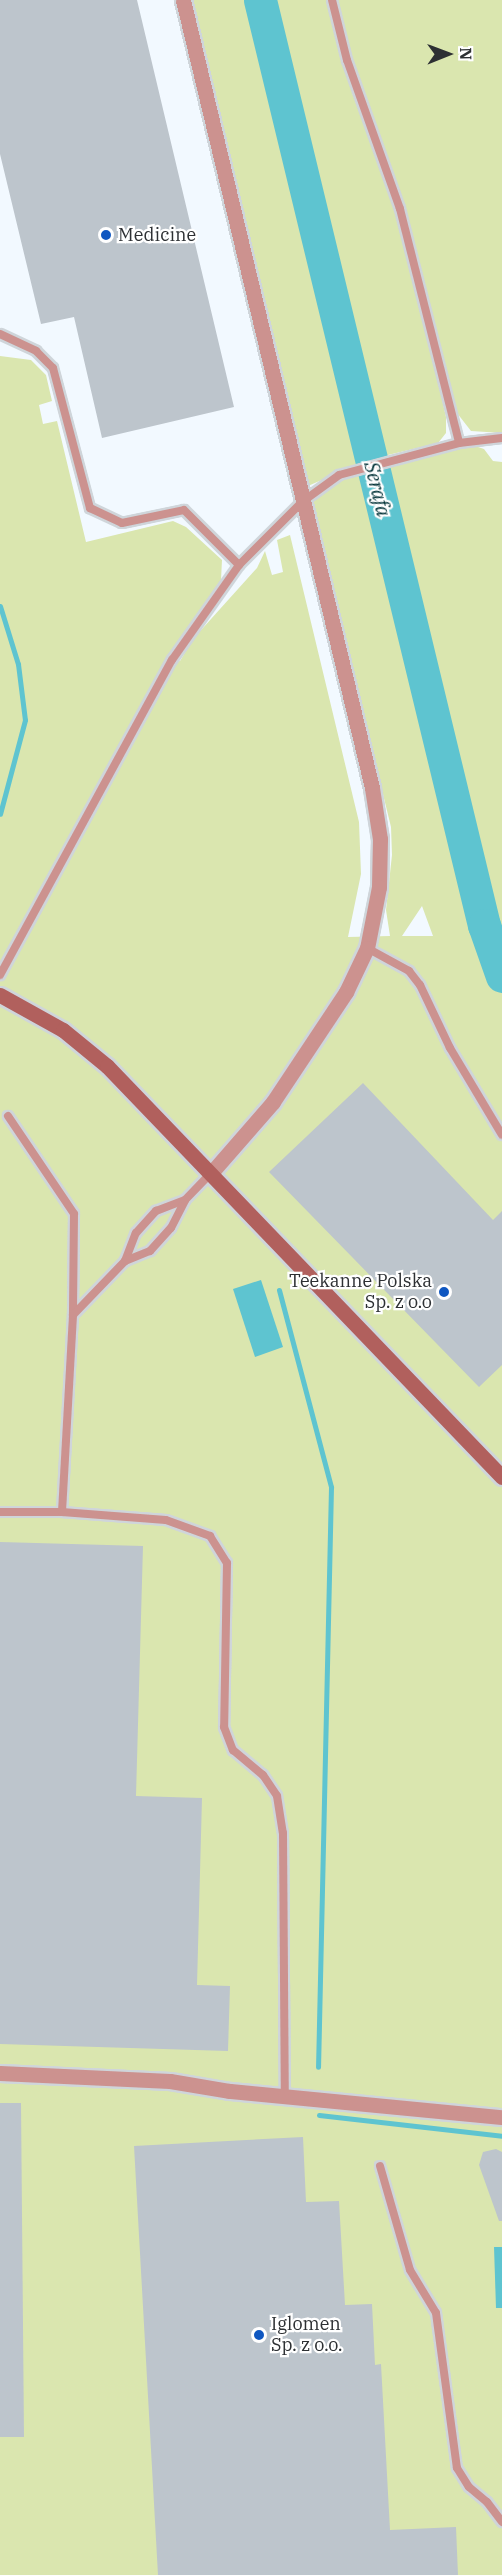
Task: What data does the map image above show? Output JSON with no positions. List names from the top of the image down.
{
  "water": ["Serafa"],
  "places": ["Medicine", "Teekanne Polska Sp. z o.o", "Iglomen Sp. z o.o."],
  "north": "right"
}
